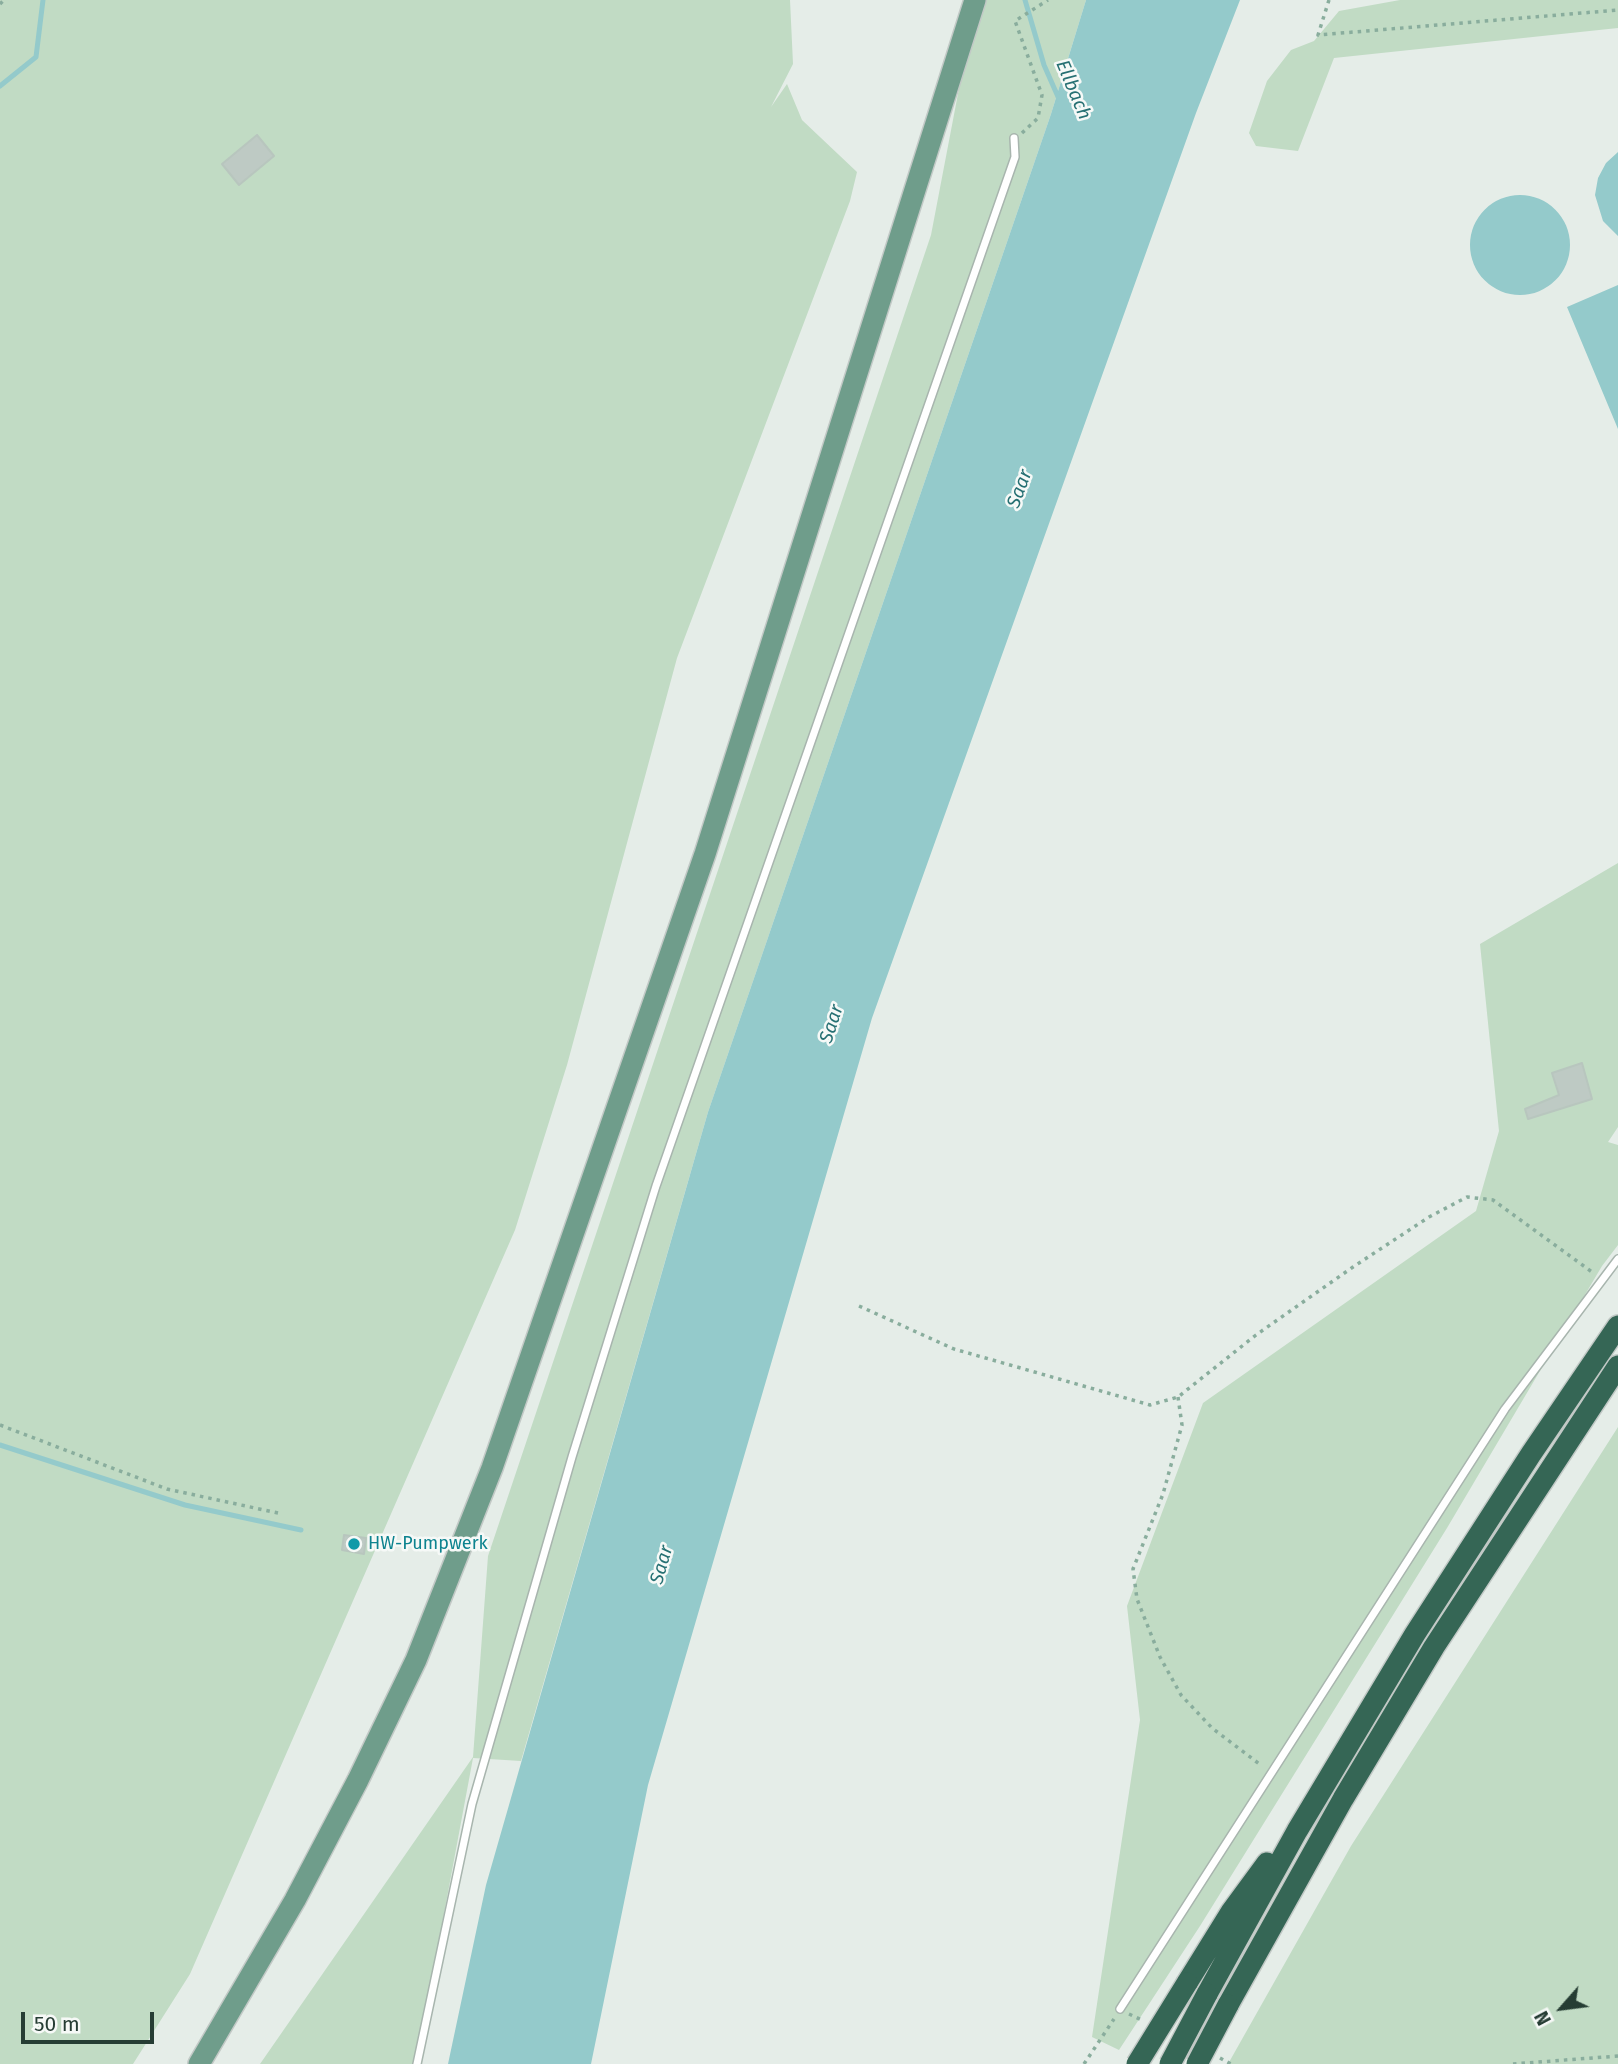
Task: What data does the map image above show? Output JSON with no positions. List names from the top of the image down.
{
  "water": ["Ellbach", "Saar"],
  "places": ["HW-Pumpwerk"],
  "scale_bar": "50 m",
  "north": "bottom left"
}
